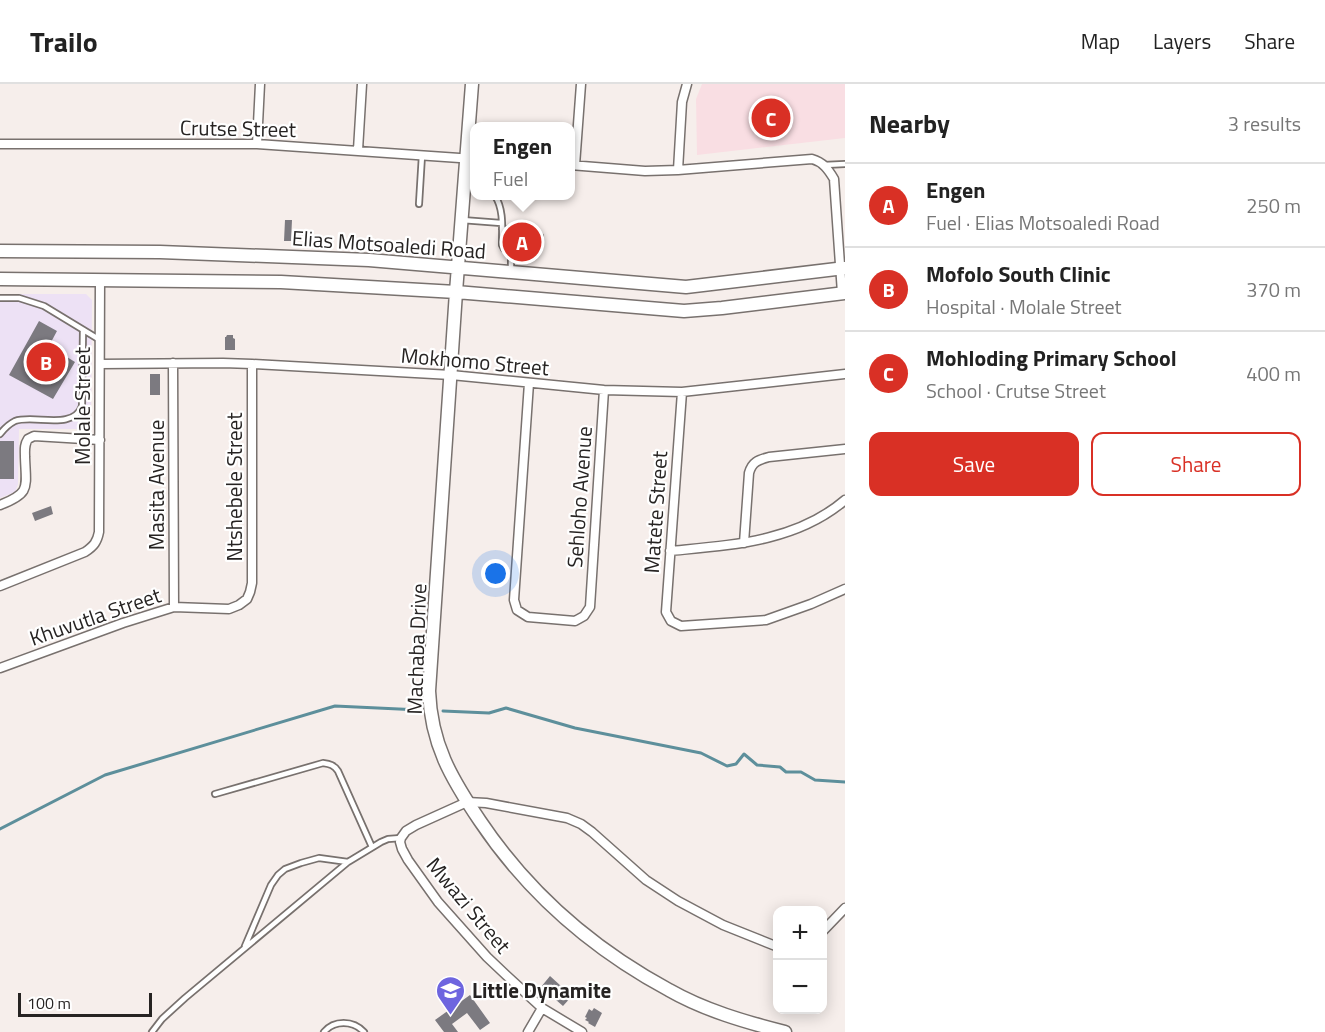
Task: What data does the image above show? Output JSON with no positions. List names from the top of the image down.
{
  "streets": {
    "main road": ["Elias Motsoaledi Road", "Machaba Drive"],
    "street": [
      "Crutse Street",
      "Mokhomo Street",
      "Molale Street",
      "Masita Avenue",
      "Ntshebele Street",
      "Sehloho Avenue",
      "Matete Street",
      "Khuvutla Street",
      "Mwazi Street"
    ]
  },
  "crossings": [
    ["Crutse Street", "Machaba Drive"],
    ["Elias Motsoaledi Road", "Molale Street"],
    ["Elias Motsoaledi Road", "Machaba Drive"],
    ["Mokhomo Street", "Molale Street"],
    ["Mokhomo Street", "Masita Avenue"],
    ["Mokhomo Street", "Ntshebele Street"],
    ["Mokhomo Street", "Sehloho Avenue"],
    ["Mokhomo Street", "Matete Street"],
    ["Mokhomo Street", "Machaba Drive"],
    ["Masita Avenue", "Khuvutla Street"],
    ["Ntshebele Street", "Khuvutla Street"]
  ],
  "places": {
    "school or university": ["Little Dynamite"]
  },
  "scale_bar": "100 m",
  "page": {
    "header": "Trailo",
    "nav": ["Map", "Layers", "Share"],
    "heading": ["Nearby", "3 results"],
    "pins": ["C", "A", "B"],
    "popup": ["Engen", "Fuel"],
    "list": [
      {
        "mark": "A",
        "name": "Engen",
        "note": "Fuel · Elias Motsoaledi Road",
        "value": "250 m"
      },
      {
        "mark": "B",
        "name": "Mofolo South Clinic",
        "note": "Hospital · Molale Street",
        "value": "370 m"
      },
      {
        "mark": "C",
        "name": "Mohloding Primary School",
        "note": "School · Crutse Street",
        "value": "400 m"
      }
    ],
    "buttons": ["Save", "Share"],
    "map_buttons": ["+", "−"],
    "scale": "100 m"
  }
}
